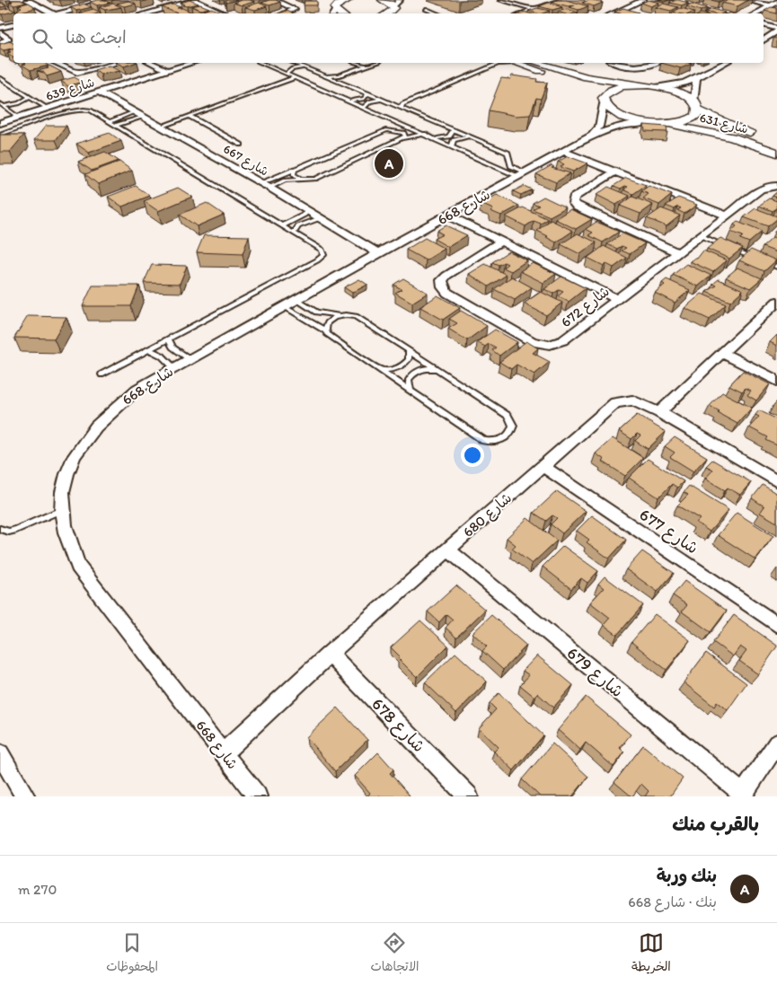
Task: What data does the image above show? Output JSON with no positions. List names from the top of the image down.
{
  "streets": {
    "main road": ["شارع 631"],
    "street": [
      "شارع 639",
      "شارع 667",
      "شارع 668",
      "شارع 672",
      "شارع 680",
      "شارع 677",
      "شارع 679",
      "شارع 678"
    ]
  },
  "crossings": [
    ["شارع 639", "شارع 667"],
    ["شارع 667", "شارع 668"],
    ["شارع 668", "شارع 680"],
    ["شارع 680", "شارع 677"],
    ["شارع 680", "شارع 679"],
    ["شارع 680", "شارع 678"]
  ],
  "page": {
    "search": "ابحث هنا",
    "pins": "A",
    "heading": "بالقرب منك",
    "list": [
      {
        "mark": "A",
        "name": "بنك وربة",
        "note": "بنك · شارع 668",
        "value": "270 m"
      }
    ],
    "nav": ["الخريطة", "الاتجاهات", "المحفوظات"]
  }
}
